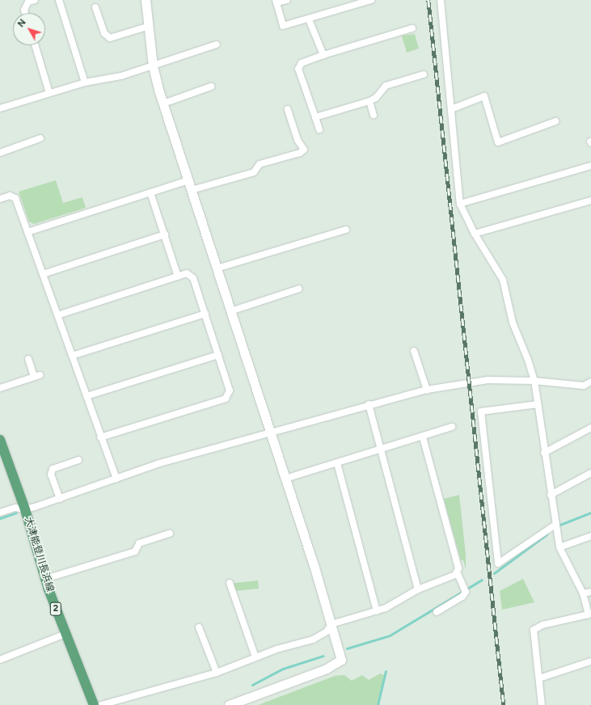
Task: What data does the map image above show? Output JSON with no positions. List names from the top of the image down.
{
  "streets": {
    "main road": ["大津能登川長浜線", "2"]
  },
  "north": "top left"
}
